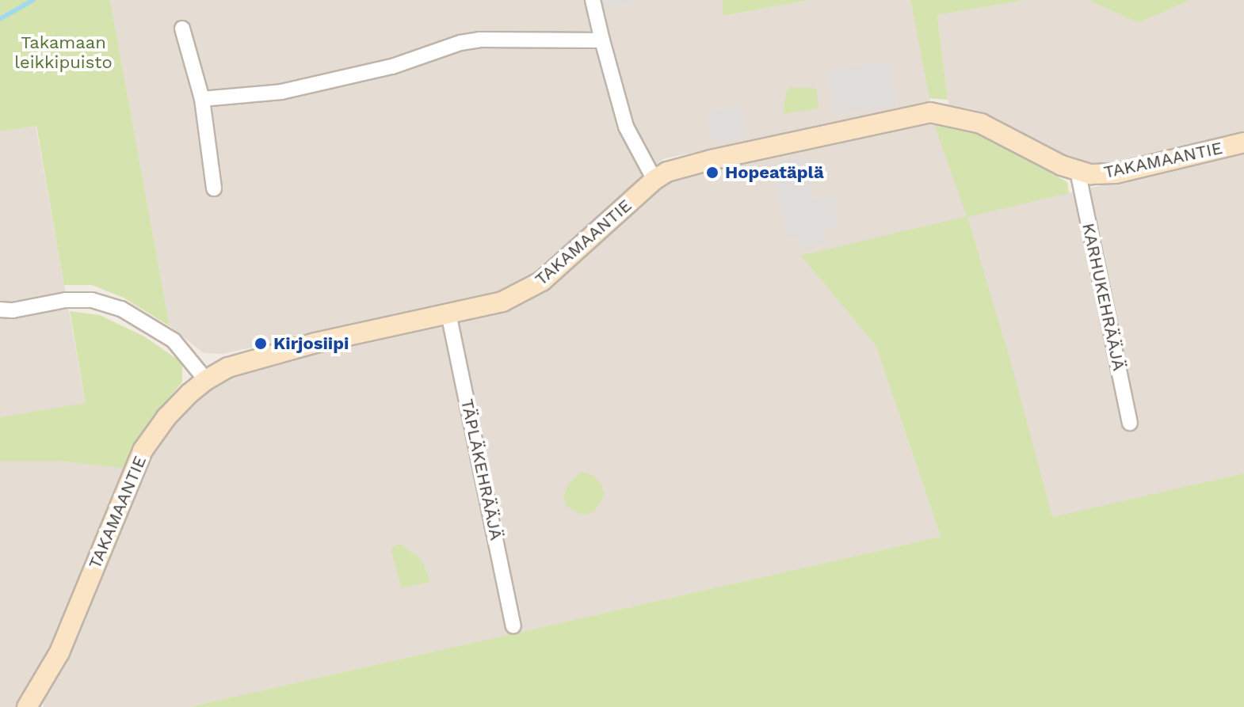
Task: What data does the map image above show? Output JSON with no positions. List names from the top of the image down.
{
  "streets": {
    "street": ["TAKAMAANTIE", "KARHUKEHRÄÄJÄ", "TÄPLÄKEHRÄÄJÄ"]
  },
  "crossings": [
    ["TAKAMAANTIE", "KARHUKEHRÄÄJÄ"],
    ["TAKAMAANTIE", "TÄPLÄKEHRÄÄJÄ"]
  ],
  "parks": ["Takamaan leikkipuisto"],
  "places": ["Hopeatäplä", "Kirjosiipi"]
}
